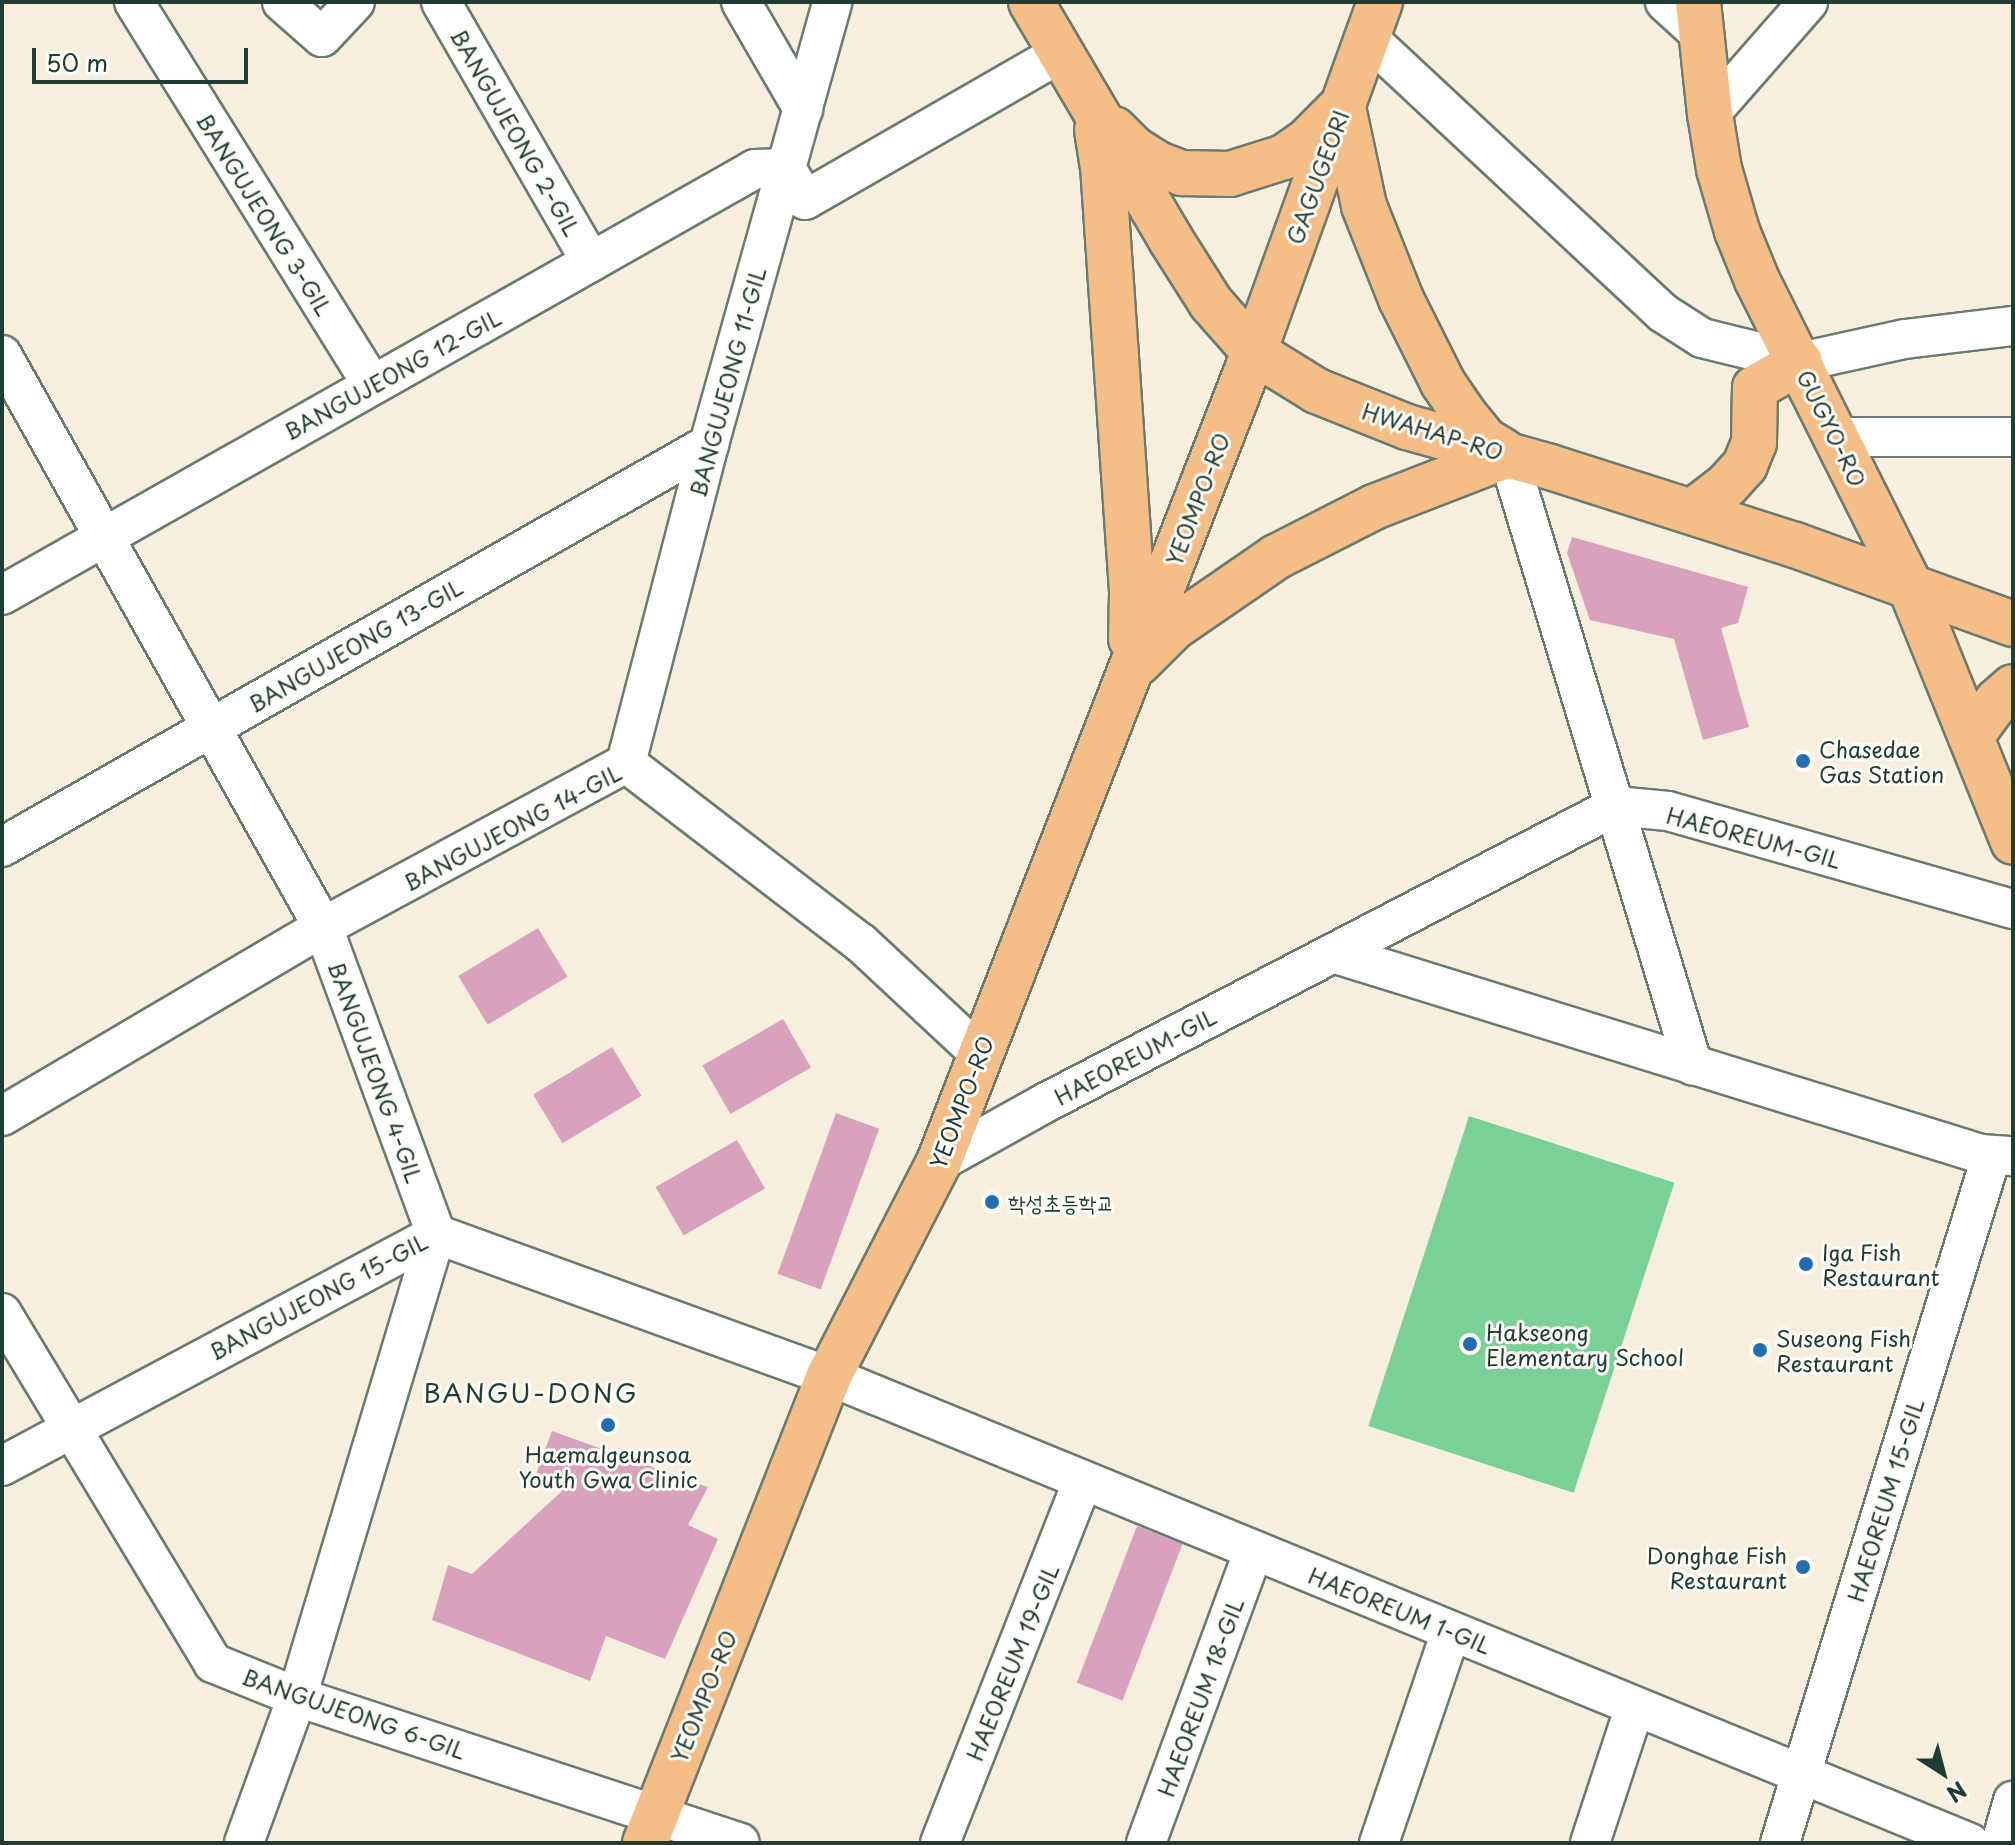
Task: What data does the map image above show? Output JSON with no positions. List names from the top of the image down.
{
  "streets": {
    "main road": [
      "GAGUGEORI",
      "GUGYO-RO",
      "HWAHAP-RO",
      "YEOMPO-RO"
    ],
    "street": [
      "BANGUJEONG 2-GIL",
      "BANGUJEONG 3-GIL",
      "BANGUJEONG 12-GIL",
      "BANGUJEONG 11-GIL",
      "BANGUJEONG 13-GIL",
      "BANGUJEONG 14-GIL",
      "HAEOREUM-GIL",
      "BANGUJEONG 4-GIL",
      "BANGUJEONG 15-GIL",
      "HAEOREUM 15-GIL",
      "HAEOREUM 1-GIL",
      "HAEOREUM 19-GIL",
      "HAEOREUM 18-GIL",
      "BANGUJEONG 6-GIL"
    ]
  },
  "crossings": [
    ["BANGUJEONG 2-GIL", "BANGUJEONG 12-GIL"],
    ["GAGUGEORI", "HWAHAP-RO"],
    ["GAGUGEORI", "YEOMPO-RO"],
    ["BANGUJEONG 3-GIL", "BANGUJEONG 12-GIL"],
    ["BANGUJEONG 12-GIL", "BANGUJEONG 11-GIL"],
    ["BANGUJEONG 12-GIL", "BANGUJEONG 4-GIL"],
    ["BANGUJEONG 11-GIL", "BANGUJEONG 13-GIL"],
    ["BANGUJEONG 11-GIL", "BANGUJEONG 14-GIL"],
    ["GUGYO-RO", "HWAHAP-RO"],
    ["HWAHAP-RO", "YEOMPO-RO"],
    ["YEOMPO-RO", "BANGUJEONG 14-GIL"],
    ["YEOMPO-RO", "HAEOREUM-GIL"],
    ["YEOMPO-RO", "BANGUJEONG 15-GIL"],
    ["YEOMPO-RO", "HAEOREUM 1-GIL"],
    ["YEOMPO-RO", "BANGUJEONG 6-GIL"],
    ["BANGUJEONG 13-GIL", "BANGUJEONG 4-GIL"],
    ["BANGUJEONG 14-GIL", "BANGUJEONG 4-GIL"],
    ["BANGUJEONG 4-GIL", "BANGUJEONG 15-GIL"],
    ["BANGUJEONG 15-GIL", "HAEOREUM 1-GIL"],
    ["BANGUJEONG 15-GIL", "BANGUJEONG 6-GIL"],
    ["HAEOREUM 15-GIL", "HAEOREUM 1-GIL"],
    ["HAEOREUM 1-GIL", "HAEOREUM 19-GIL"],
    ["HAEOREUM 1-GIL", "HAEOREUM 18-GIL"]
  ],
  "districts": ["BANGU-DONG"],
  "places": [
    "Chasedae Gas Station",
    "학성초등학교",
    "Iga Fish Restaurant",
    "Hakseong Elementary School",
    "Suseong Fish Restaurant",
    "Haemalgeunsoa Youth Gwa Clinic",
    "Donghae Fish Restaurant"
  ],
  "scale_bar": "50 m",
  "north": "bottom right"
}
